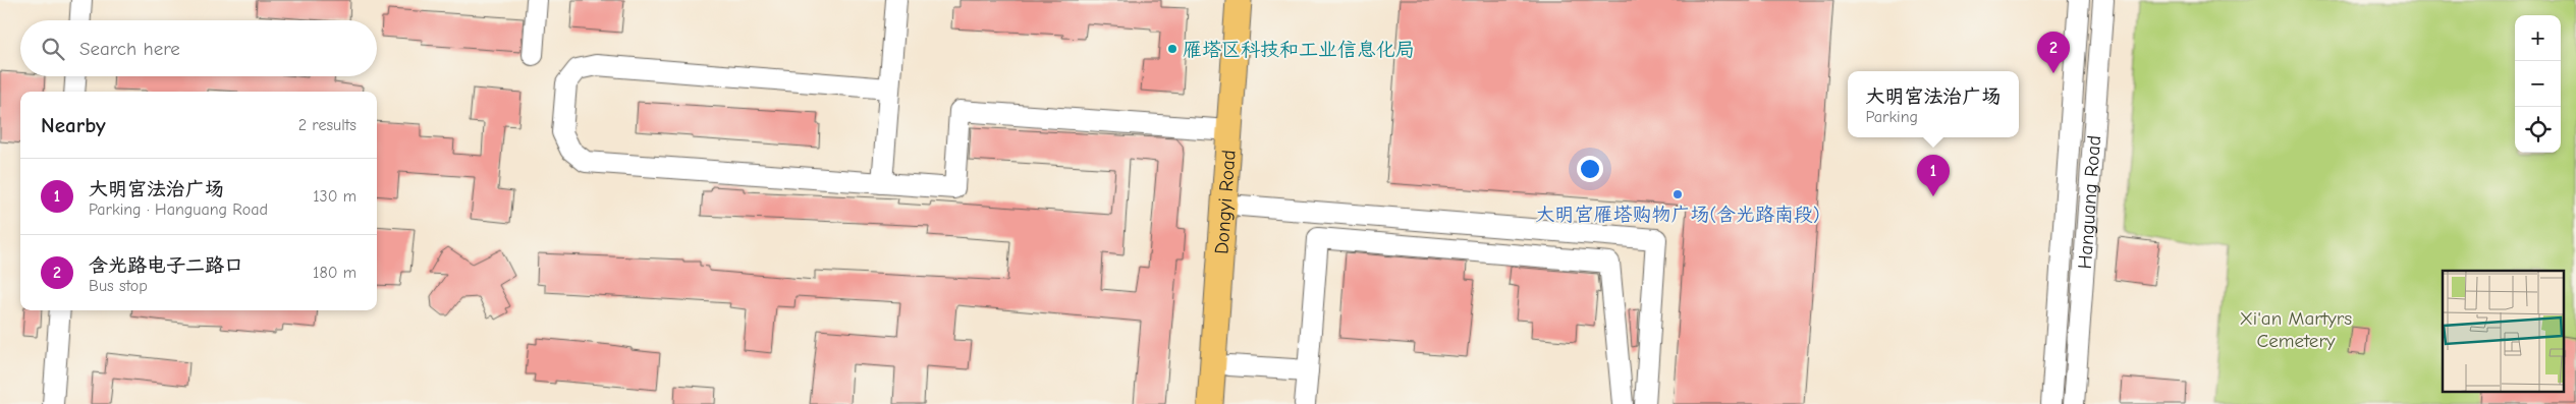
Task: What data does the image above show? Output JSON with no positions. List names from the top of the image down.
{
  "streets": {
    "main road": ["Dongyi Road"],
    "street": ["Hanguang Road"]
  },
  "parks": ["Xi'an Martyrs Cemetery"],
  "places": ["雁塔区科技和工业信息化局", "大明宫雁塔购物广场(含光路南段)"],
  "page": {
    "map_buttons": ["+", "−"],
    "search": "Search here",
    "pins": ["2", "1"],
    "popup": ["大明宫法治广场", "Parking"],
    "heading": ["Nearby", "2 results"],
    "list": [
      {
        "mark": "1",
        "name": "大明宫法治广场",
        "note": "Parking · Hanguang Road",
        "value": "130 m"
      },
      {
        "mark": "2",
        "name": "含光路电子二路口",
        "note": "Bus stop",
        "value": "180 m"
      }
    ]
  }
}
